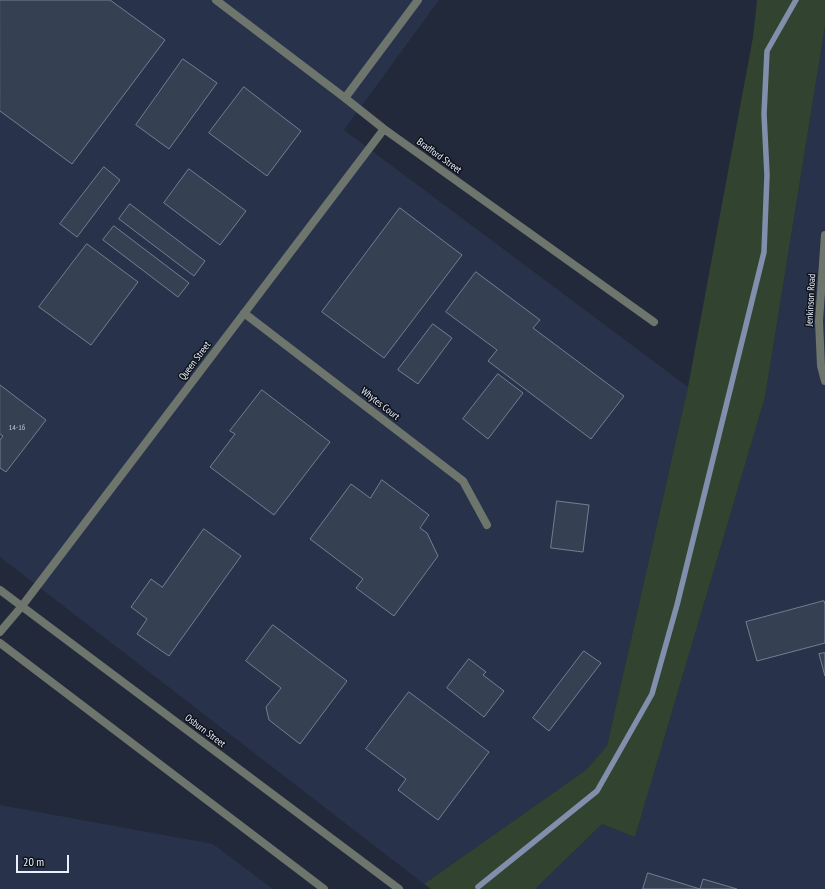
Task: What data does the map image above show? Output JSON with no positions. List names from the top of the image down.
{
  "streets": {
    "street": [
      "Bradford Street",
      "Jenkinson Road",
      "Queen Street",
      "Whytes Court",
      "Osburn Street"
    ]
  },
  "crossings": [
    ["Bradford Street", "Queen Street"],
    ["Queen Street", "Whytes Court"],
    ["Queen Street", "Osburn Street"]
  ],
  "house_numbers": ["14-16"],
  "scale_bar": "20 m"
}
